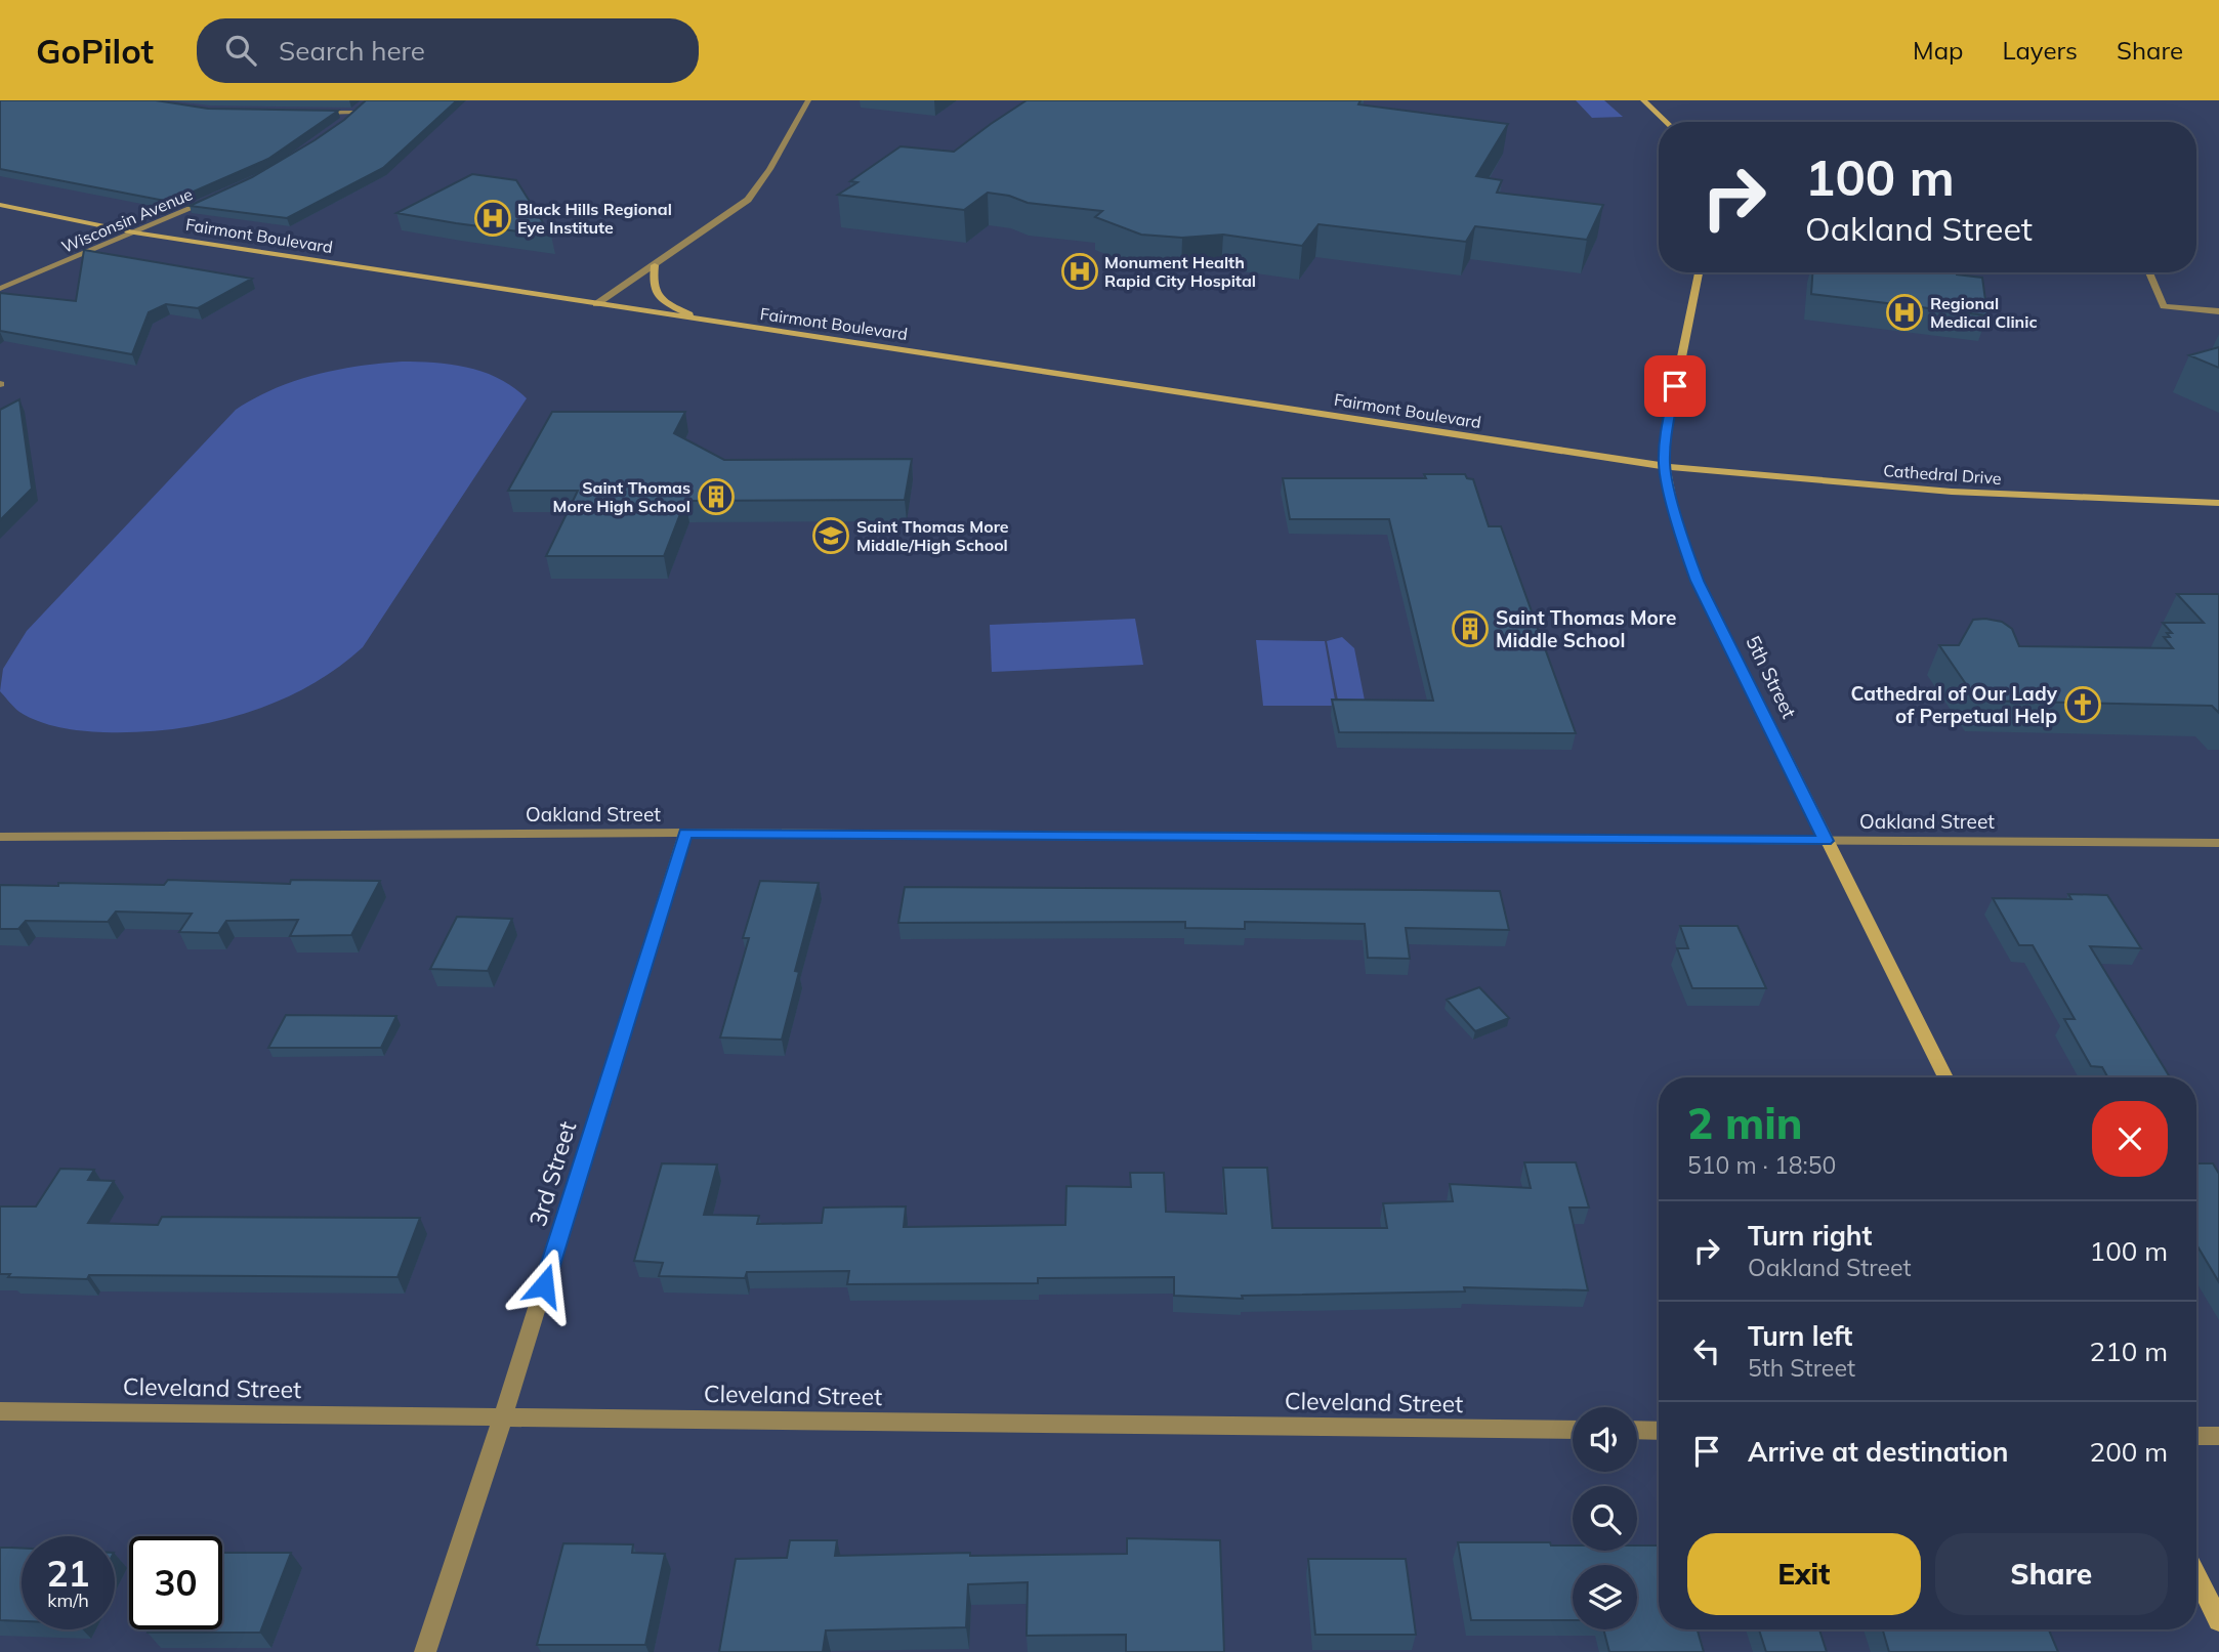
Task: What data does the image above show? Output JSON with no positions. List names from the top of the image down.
{
  "streets": {
    "street": [
      "Wisconsin Avenue",
      "Fairmont Boulevard",
      "Cathedral Drive",
      "5th Street",
      "Oakland Street",
      "3rd Street",
      "Cleveland Street"
    ]
  },
  "crossings": [
    ["Wisconsin Avenue", "Fairmont Boulevard"],
    ["Fairmont Boulevard", "Cathedral Drive"],
    ["Fairmont Boulevard", "5th Street"],
    ["Cathedral Drive", "5th Street"],
    ["5th Street", "Oakland Street"],
    ["Oakland Street", "3rd Street"],
    ["3rd Street", "Cleveland Street"]
  ],
  "places": {
    "hospital": ["Black Hills Regional Eye Institute", "Monument Health Rapid City Hospital", "Regional Medical Clinic"],
    "building": ["Saint Thomas More High School", "Saint Thomas More Middle School"],
    "school or university": ["Saint Thomas More Middle/High School"],
    "church": ["Cathedral of Our Lady of Perpetual Help"]
  },
  "page": {
    "header": "GoPilot",
    "search": "Search here",
    "nav": ["Map", "Layers", "Share"],
    "turn": ["100 m", "Oakland Street"],
    "heading": ["2 min", "510 m · 18:50"],
    "list": [
      {
        "name": "Turn right",
        "note": "Oakland Street",
        "value": "100 m"
      },
      {
        "name": "Turn left",
        "note": "5th Street",
        "value": "210 m"
      },
      {
        "name": "Arrive at destination",
        "value": "200 m"
      }
    ],
    "buttons": ["Exit", "Share"],
    "speed": "21 km/h",
    "limit": "30"
  }
}
